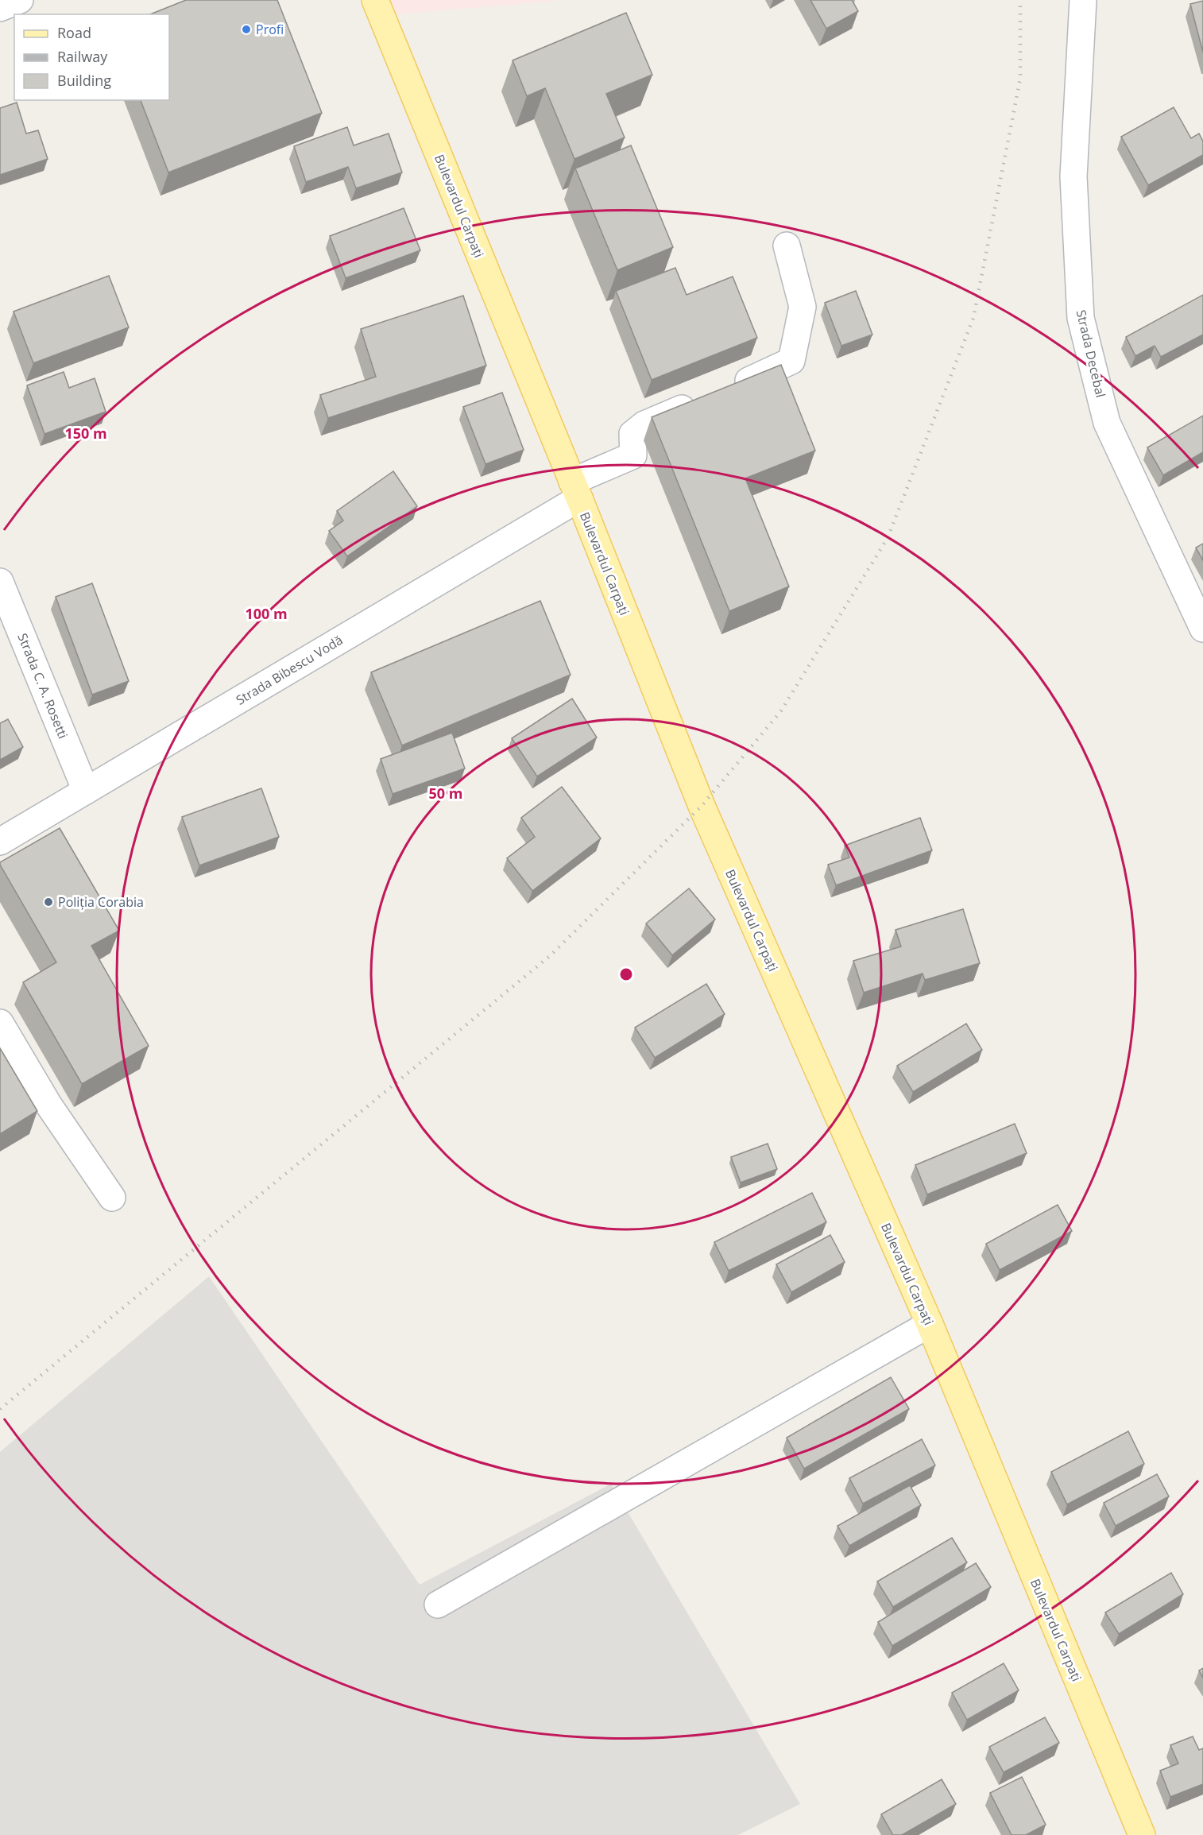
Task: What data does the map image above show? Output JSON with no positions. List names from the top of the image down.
{
  "streets": {
    "main road": ["Bulevardul Carpați"],
    "street": ["Strada Decebal", "Strada Bibescu Vodă", "Strada C. A. Rosetti"]
  },
  "crossings": [
    ["Bulevardul Carpați", "Strada Bibescu Vodă"],
    ["Strada Bibescu Vodă", "Strada C. A. Rosetti"]
  ],
  "places": ["Profi", "Poliția Corabia"],
  "legend": ["Road", "Railway", "Building"],
  "rings": ["150 m", "100 m", "50 m"]
}
